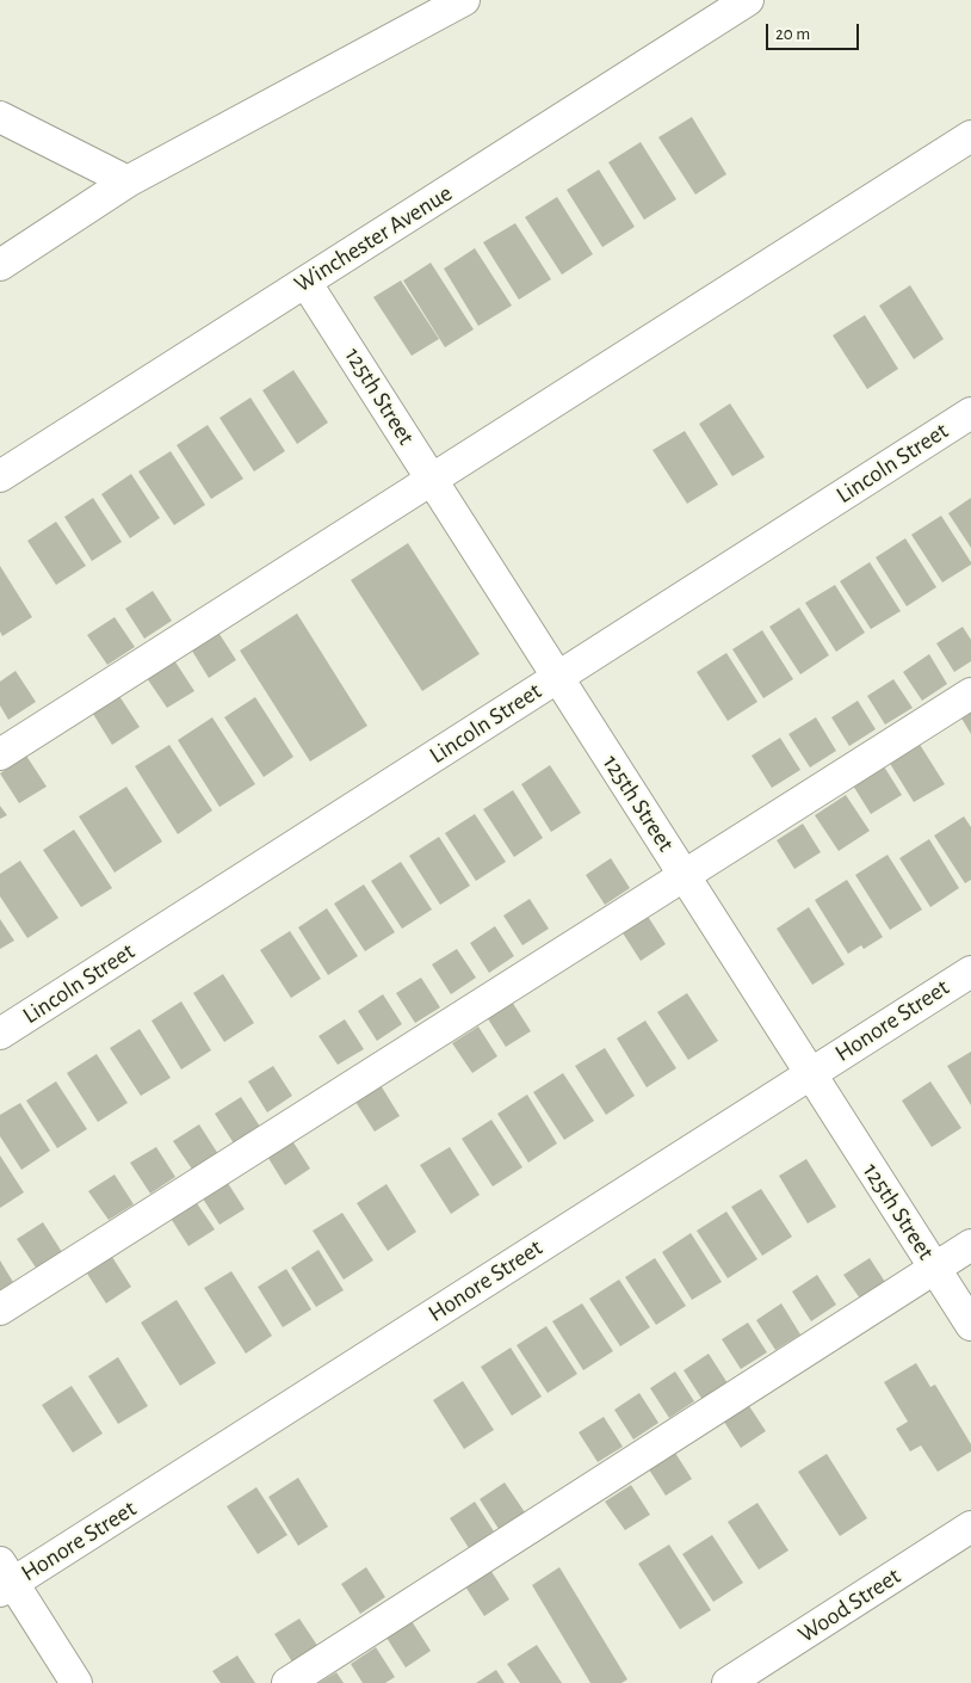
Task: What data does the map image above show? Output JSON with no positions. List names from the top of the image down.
{
  "streets": {
    "street": [
      "Winchester Avenue",
      "125th Street",
      "Lincoln Street",
      "Honore Street",
      "Wood Street"
    ]
  },
  "crossings": [
    ["Winchester Avenue", "125th Street"],
    ["125th Street", "Lincoln Street"],
    ["125th Street", "Honore Street"]
  ],
  "scale_bar": "20 m"
}
